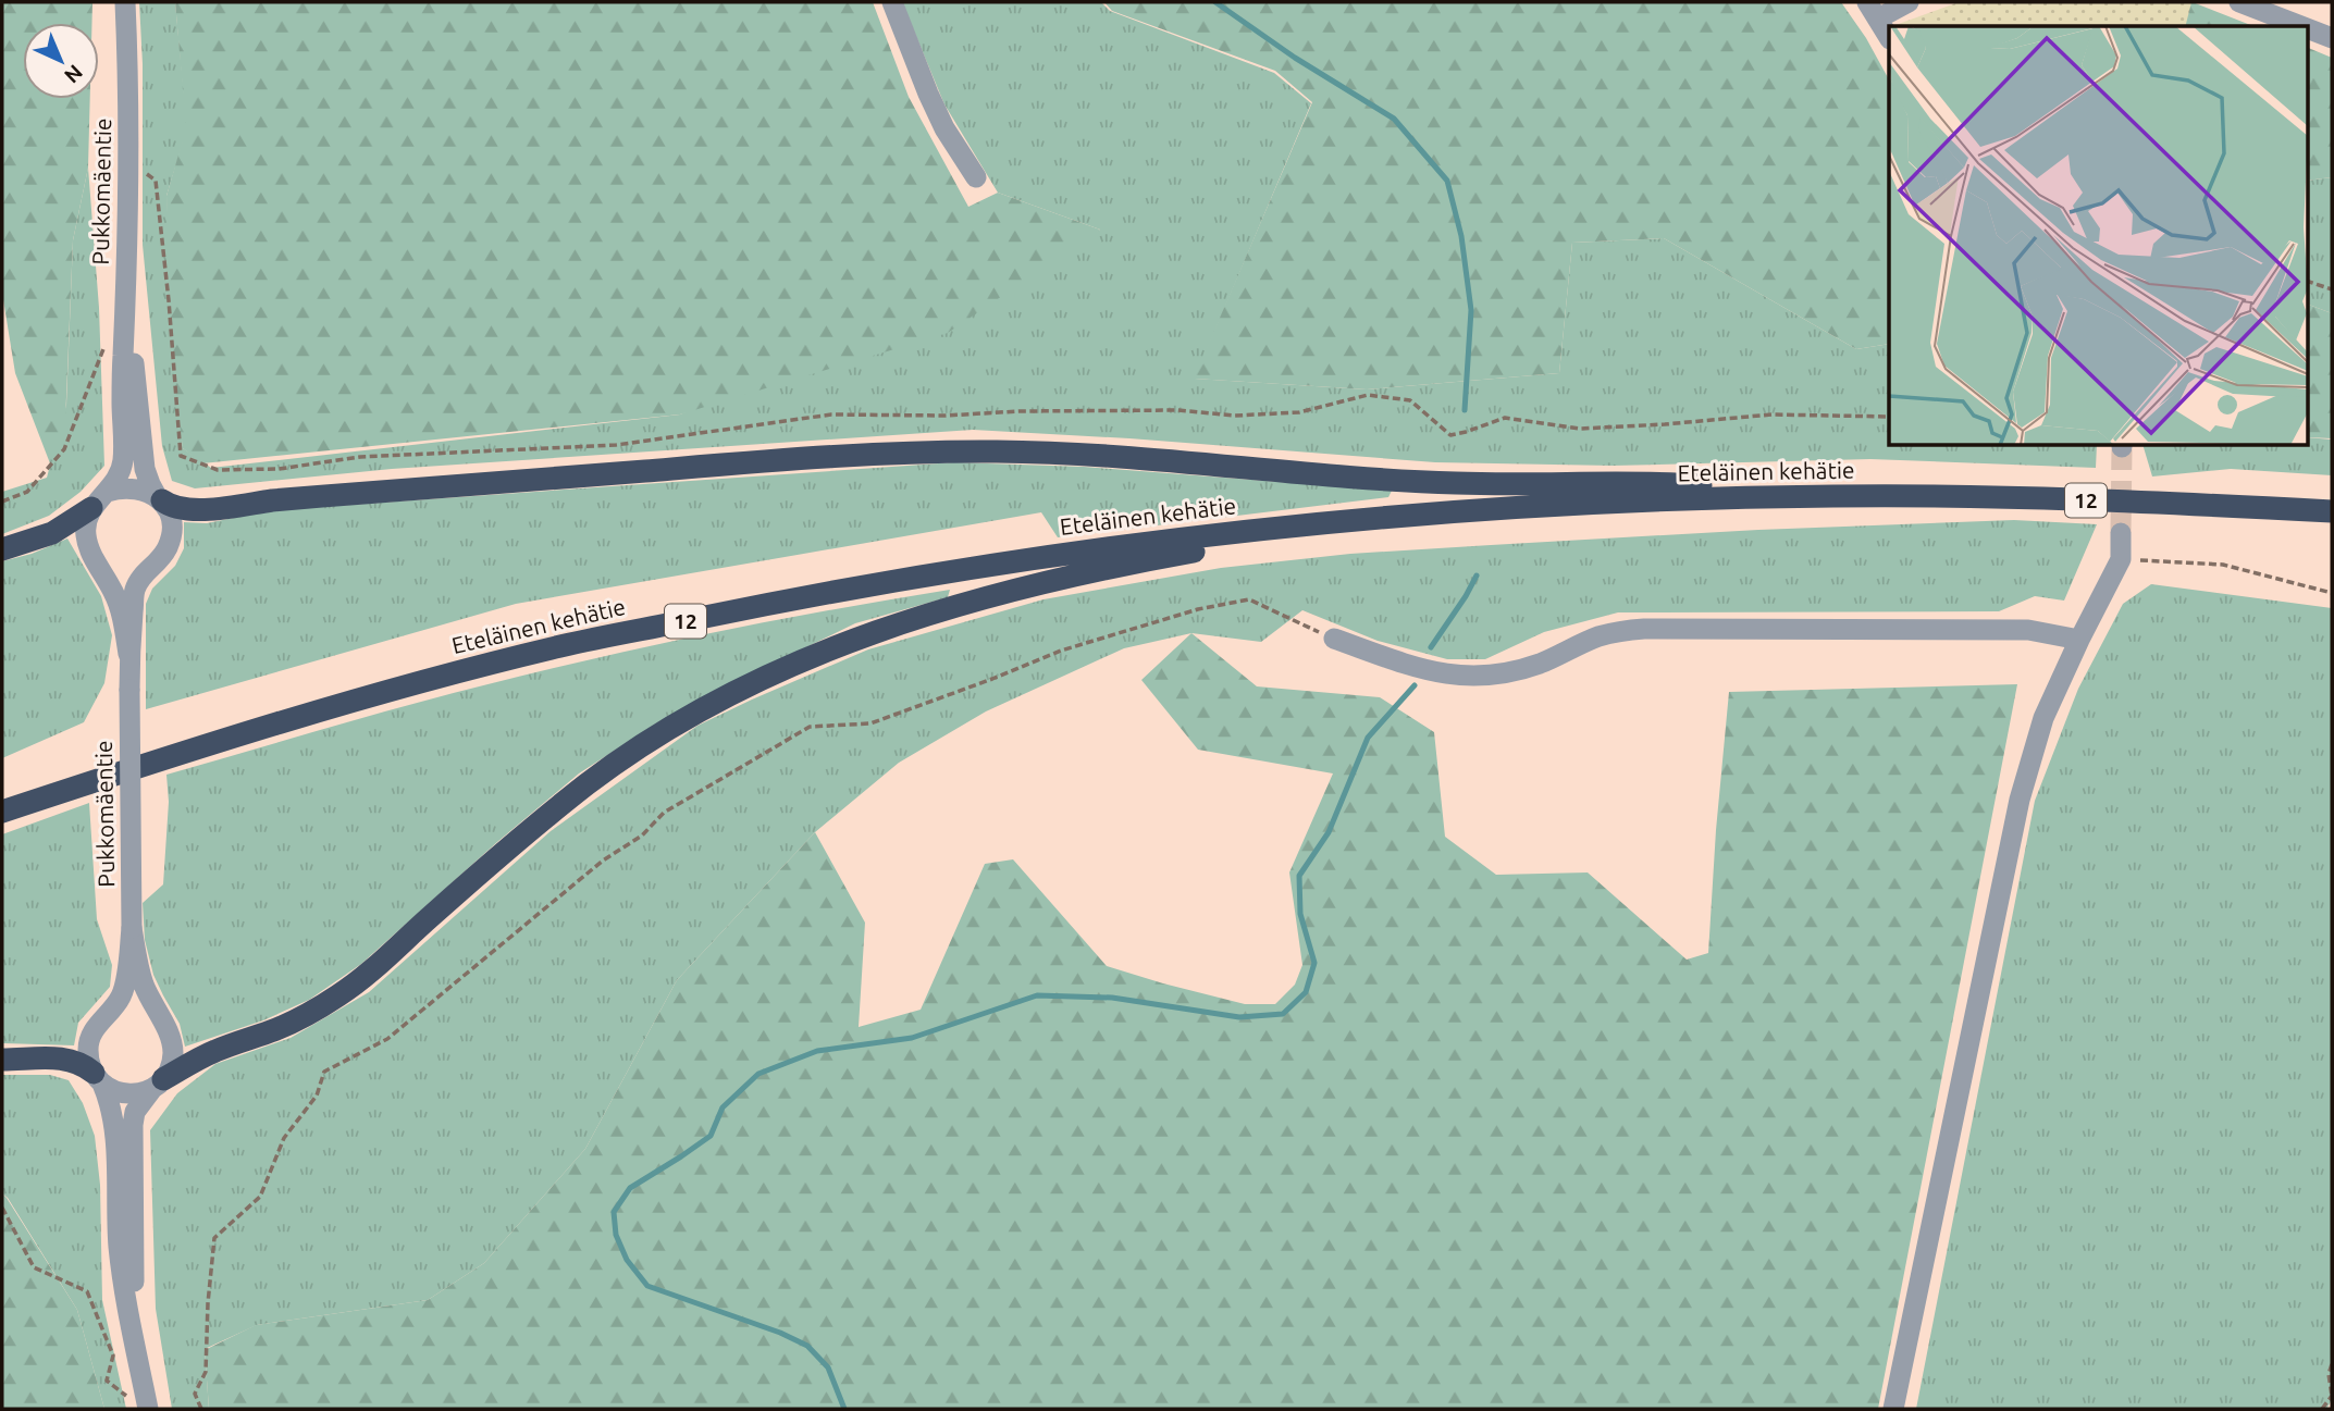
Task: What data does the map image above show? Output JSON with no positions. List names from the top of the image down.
{
  "streets": {
    "highway": ["Eteläinen kehätie", "12"],
    "street": ["Pukkomäentie"]
  },
  "north": "bottom right"
}
